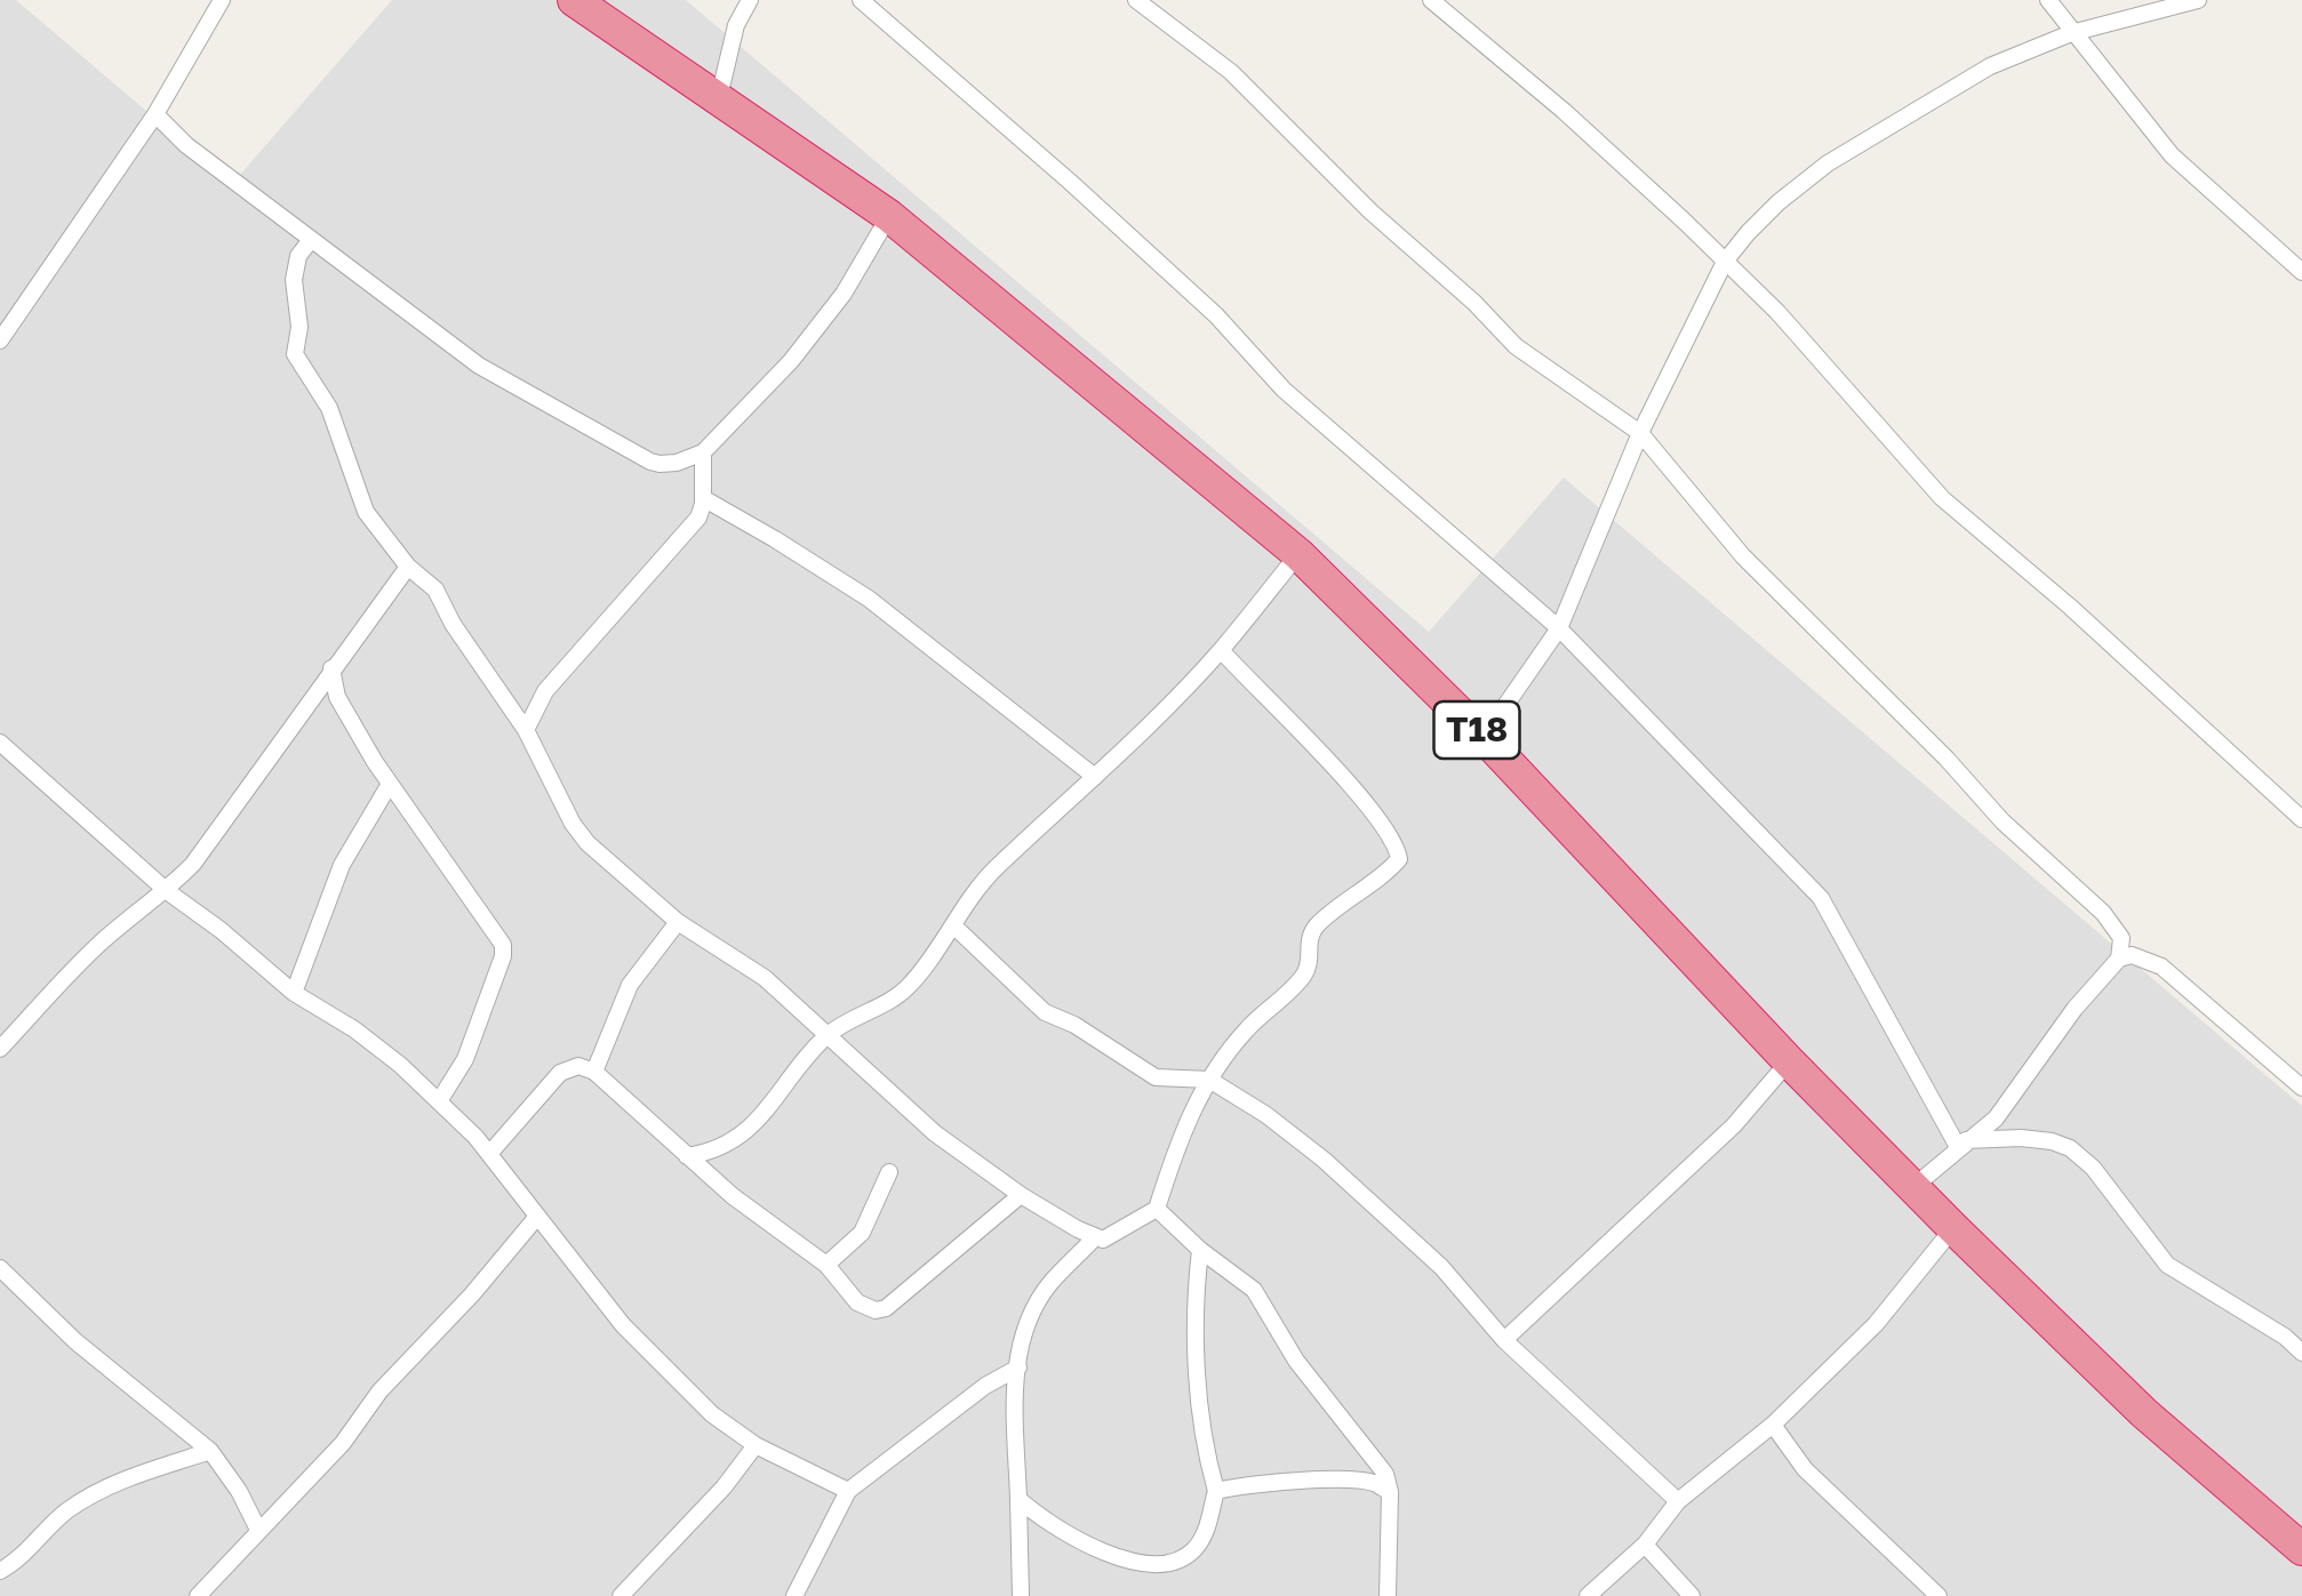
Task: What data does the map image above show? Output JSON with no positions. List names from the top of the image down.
{
  "streets": {
    "highway": ["T18"]
  }
}
